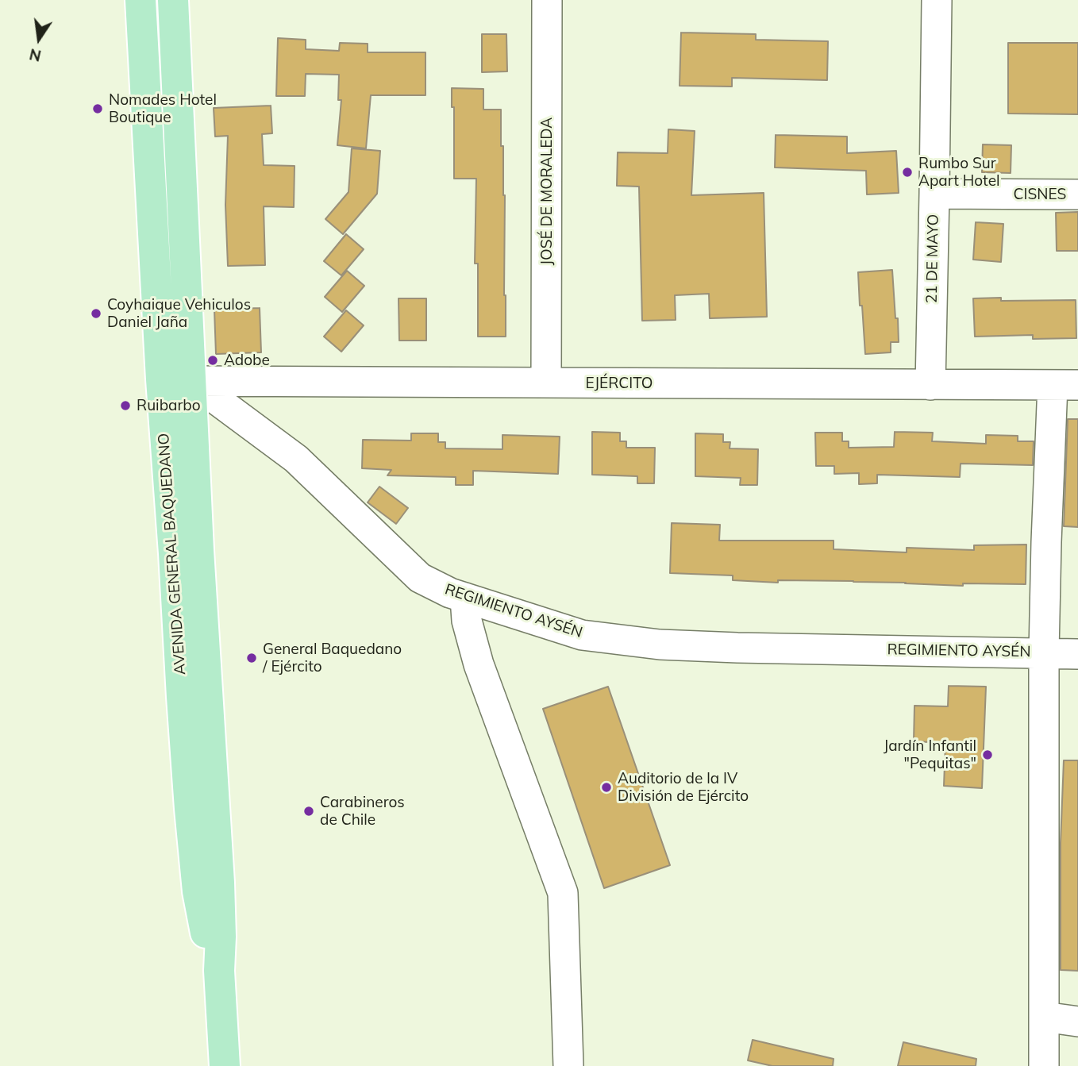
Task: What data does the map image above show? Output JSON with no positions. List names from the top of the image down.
{
  "streets": {
    "main road": ["AVENIDA GENERAL BAQUEDANO"],
    "street": [
      "JOSÉ DE MORALEDA",
      "CISNES",
      "21 DE MAYO",
      "EJÉRCITO",
      "REGIMIENTO AYSÉN"
    ]
  },
  "crossings": [
    ["JOSÉ DE MORALEDA", "EJÉRCITO"],
    ["CISNES", "21 DE MAYO"],
    ["21 DE MAYO", "EJÉRCITO"],
    ["EJÉRCITO", "AVENIDA GENERAL BAQUEDANO"],
    ["EJÉRCITO", "REGIMIENTO AYSÉN"],
    ["AVENIDA GENERAL BAQUEDANO", "REGIMIENTO AYSÉN"]
  ],
  "places": [
    "Nomades Hotel Boutique",
    "Rumbo Sur Apart Hotel",
    "Coyhaique Vehiculos Daniel Jaña",
    "Adobe",
    "Ruibarbo",
    "General Baquedano / Ejército",
    "Jardín Infantil \"Pequitas\"",
    "Auditorio de la IV División de Ejército",
    "Carabineros de Chile"
  ],
  "north": "bottom"
}
